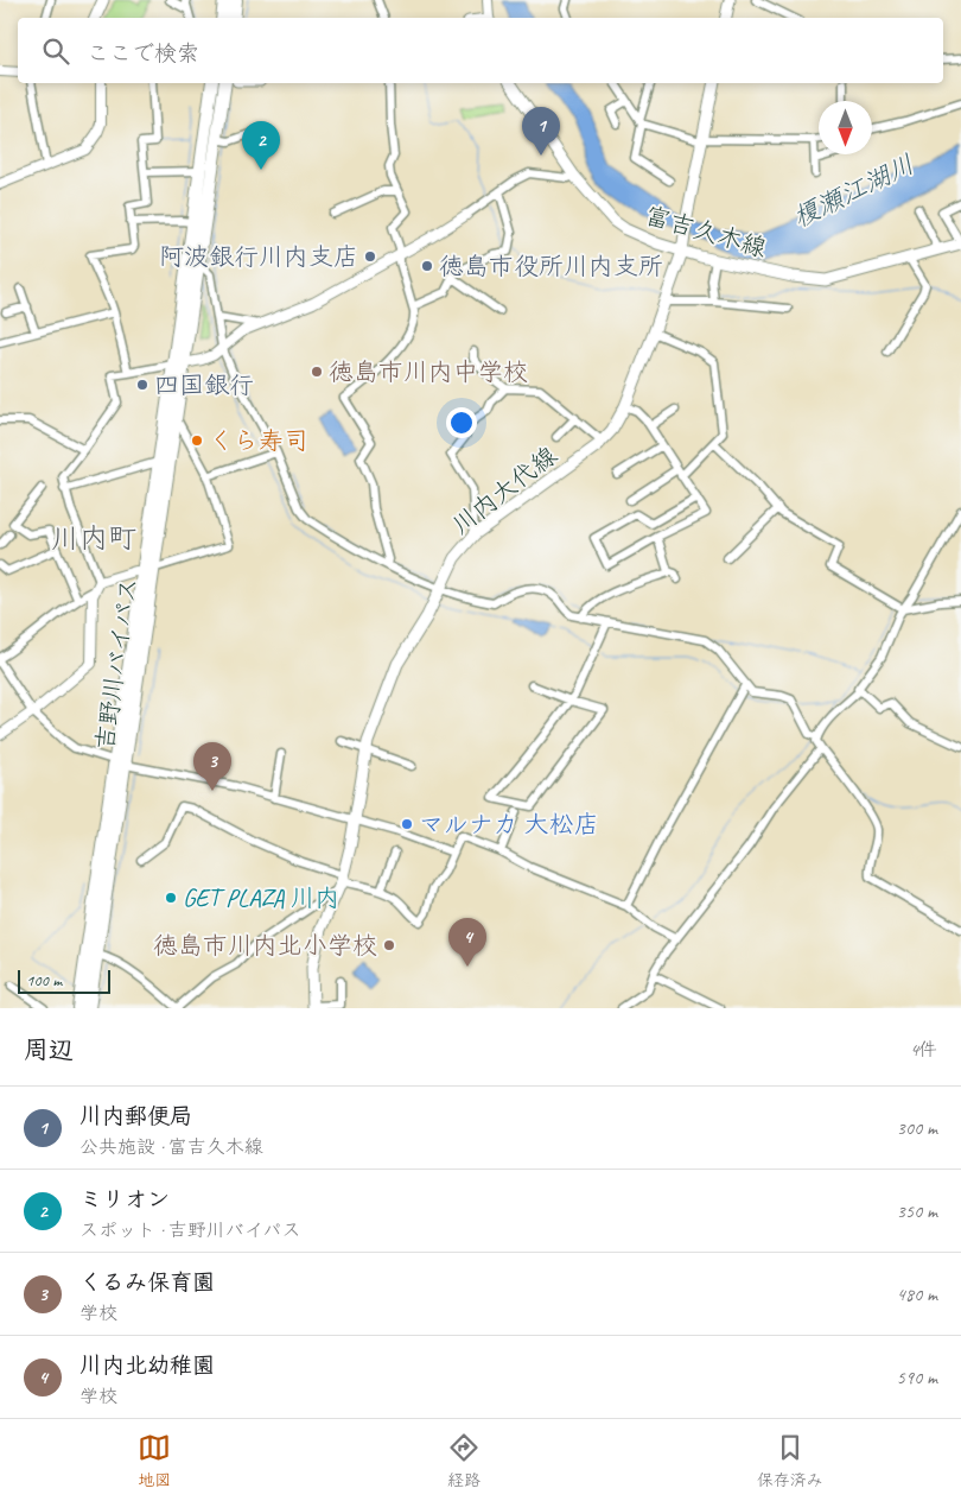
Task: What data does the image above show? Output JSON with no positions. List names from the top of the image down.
{
  "streets": {
    "highway": ["吉野川バイパス"],
    "main road": ["富吉久木線", "川内大代線"]
  },
  "crossings": [
    ["富吉久木線", "川内大代線"]
  ],
  "districts": ["川内町"],
  "water": ["榎瀬江湖川"],
  "places": [
    "阿波銀行川内支店",
    "徳島市役所川内支所",
    "徳島市川内中学校",
    "四国銀行",
    "くら寿司",
    "マルナカ 大松店",
    "GET PLAZA 川内",
    "徳島市川内北小学校"
  ],
  "scale_bar": "100 m",
  "north": "bottom",
  "page": {
    "search": "ここで検索",
    "pins": [
      "1",
      "2",
      "3",
      "4"
    ],
    "scale": "100 m",
    "heading": ["周辺", "4件"],
    "list": [
      {
        "mark": "1",
        "name": "川内郵便局",
        "note": "公共施設 · 富吉久木線",
        "value": "300 m"
      },
      {
        "mark": "2",
        "name": "ミリオン",
        "note": "スポット · 吉野川バイパス",
        "value": "350 m"
      },
      {
        "mark": "3",
        "name": "くるみ保育園",
        "note": "学校",
        "value": "480 m"
      },
      {
        "mark": "4",
        "name": "川内北幼稚園",
        "note": "学校",
        "value": "590 m"
      }
    ],
    "nav": ["地図", "経路", "保存済み"]
  }
}
